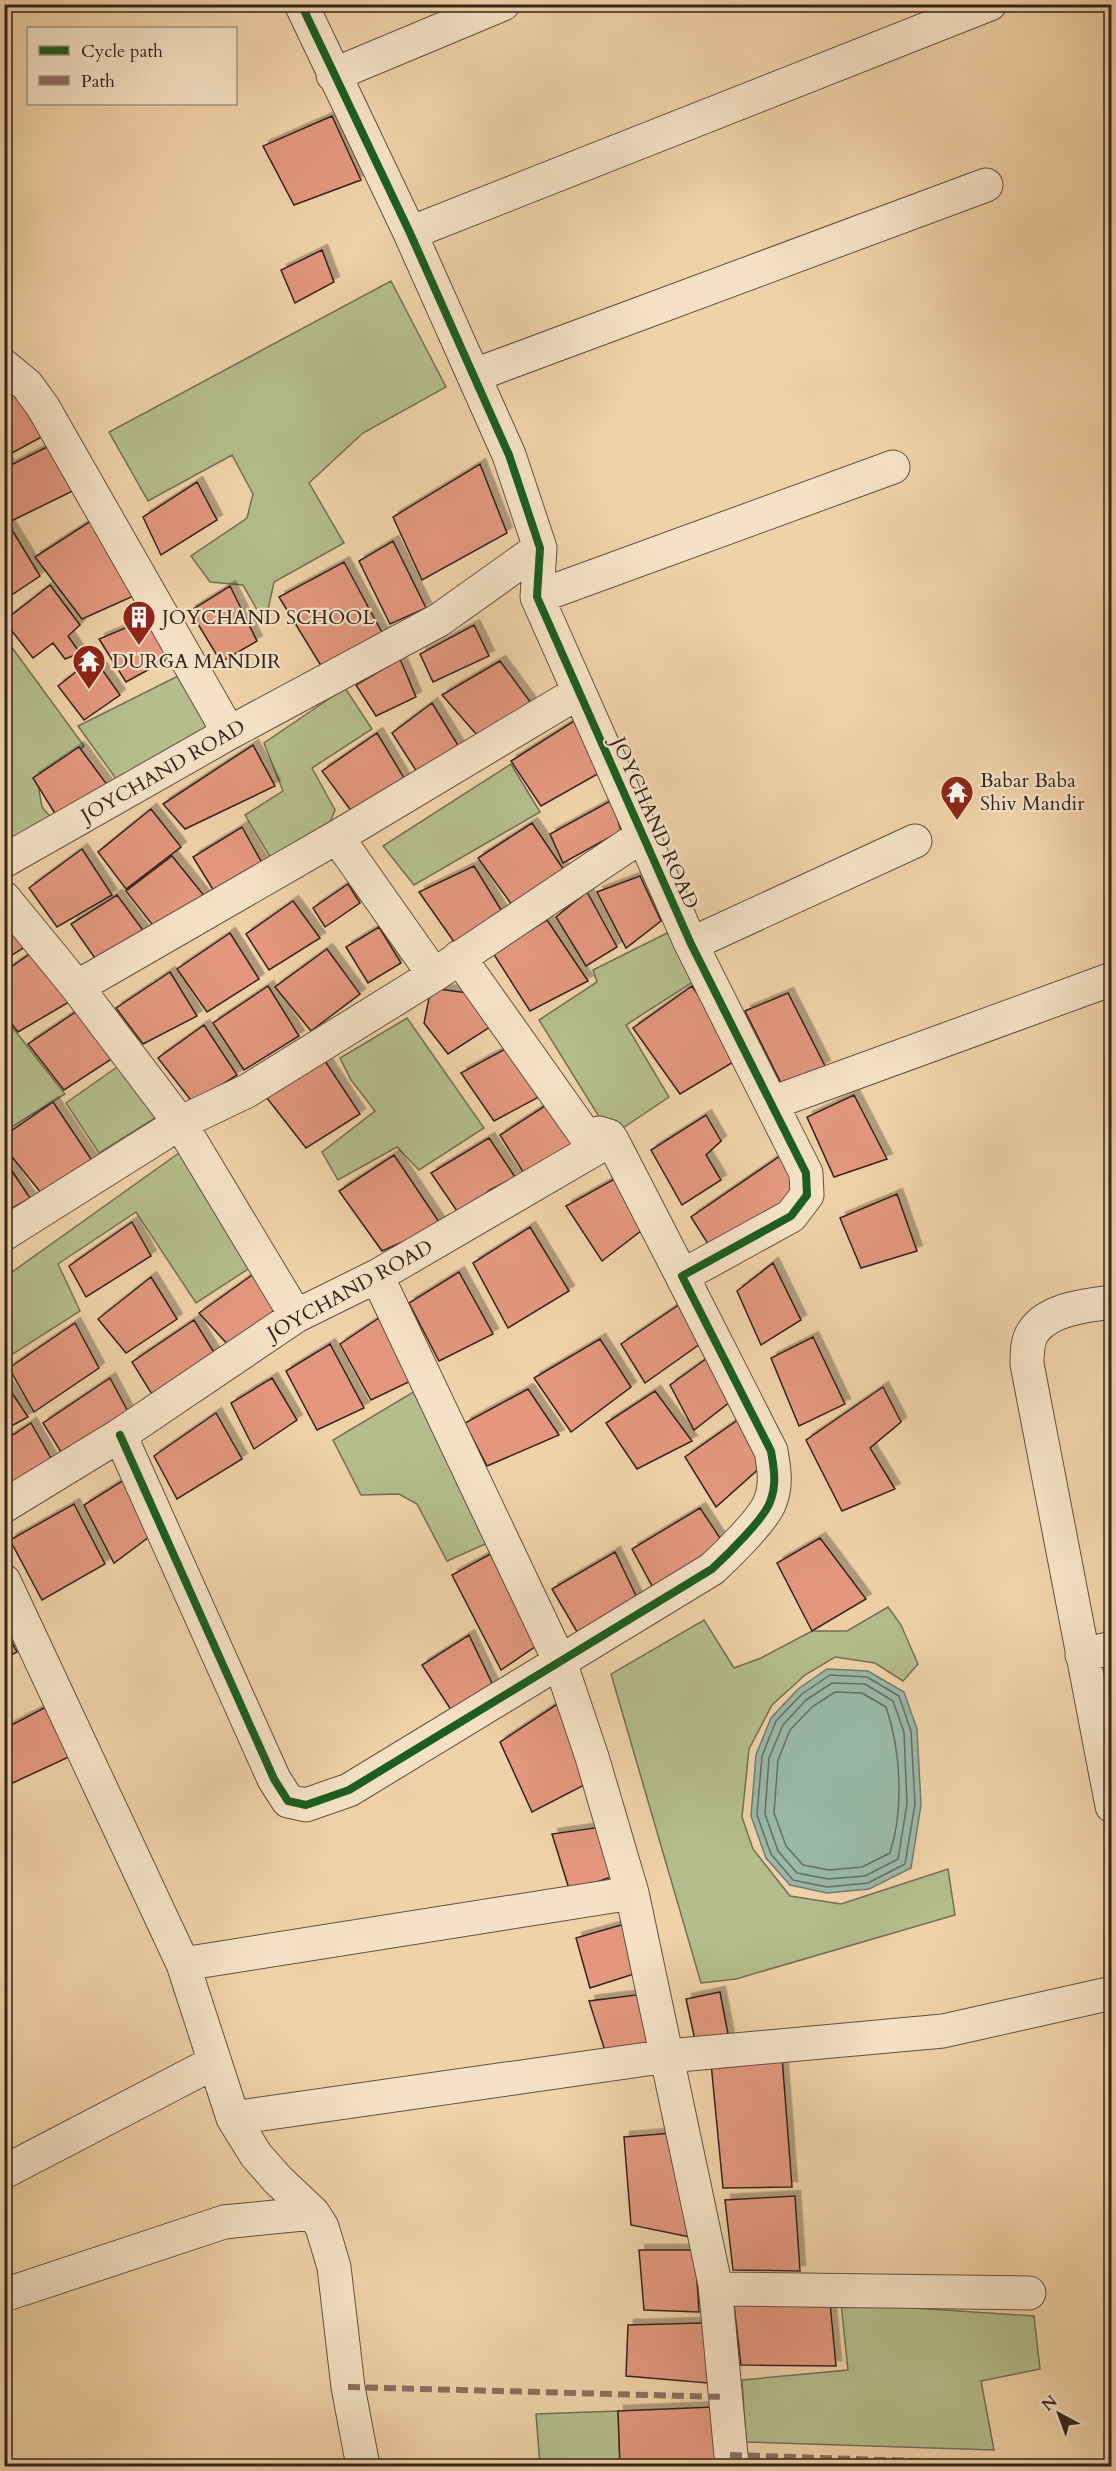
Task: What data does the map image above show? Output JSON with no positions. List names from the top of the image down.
{
  "streets": {
    "street": ["JOYCHAND ROAD"]
  },
  "places": {
    "building": ["JOYCHAND SCHOOL"],
    "temple": ["DURGA MANDIR", "Babar Baba Shiv Mandir"]
  },
  "legend": ["Cycle path", "Path"],
  "north": "top left"
}
